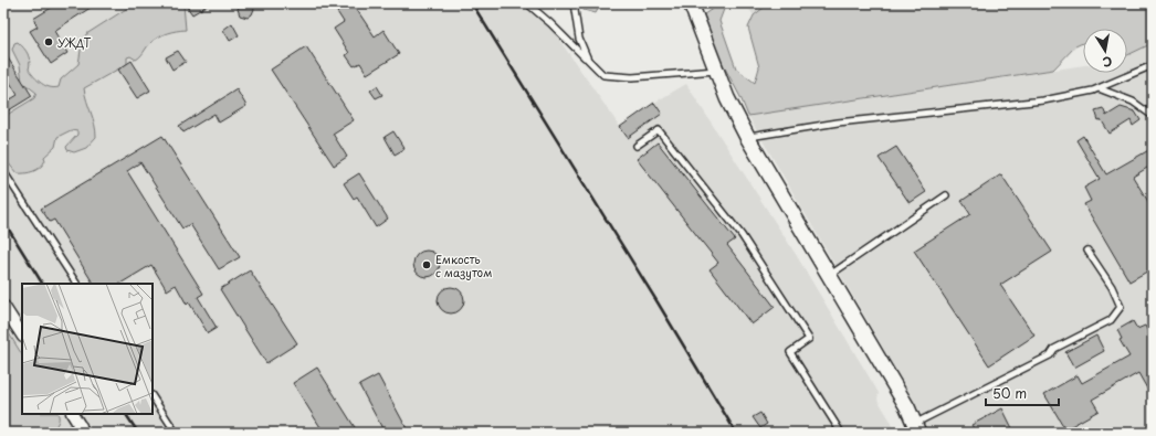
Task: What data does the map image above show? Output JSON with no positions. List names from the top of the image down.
{
  "places": ["УЖДТ", "Емкость с мазутом"],
  "scale_bar": "50 m",
  "north": "bottom"
}
